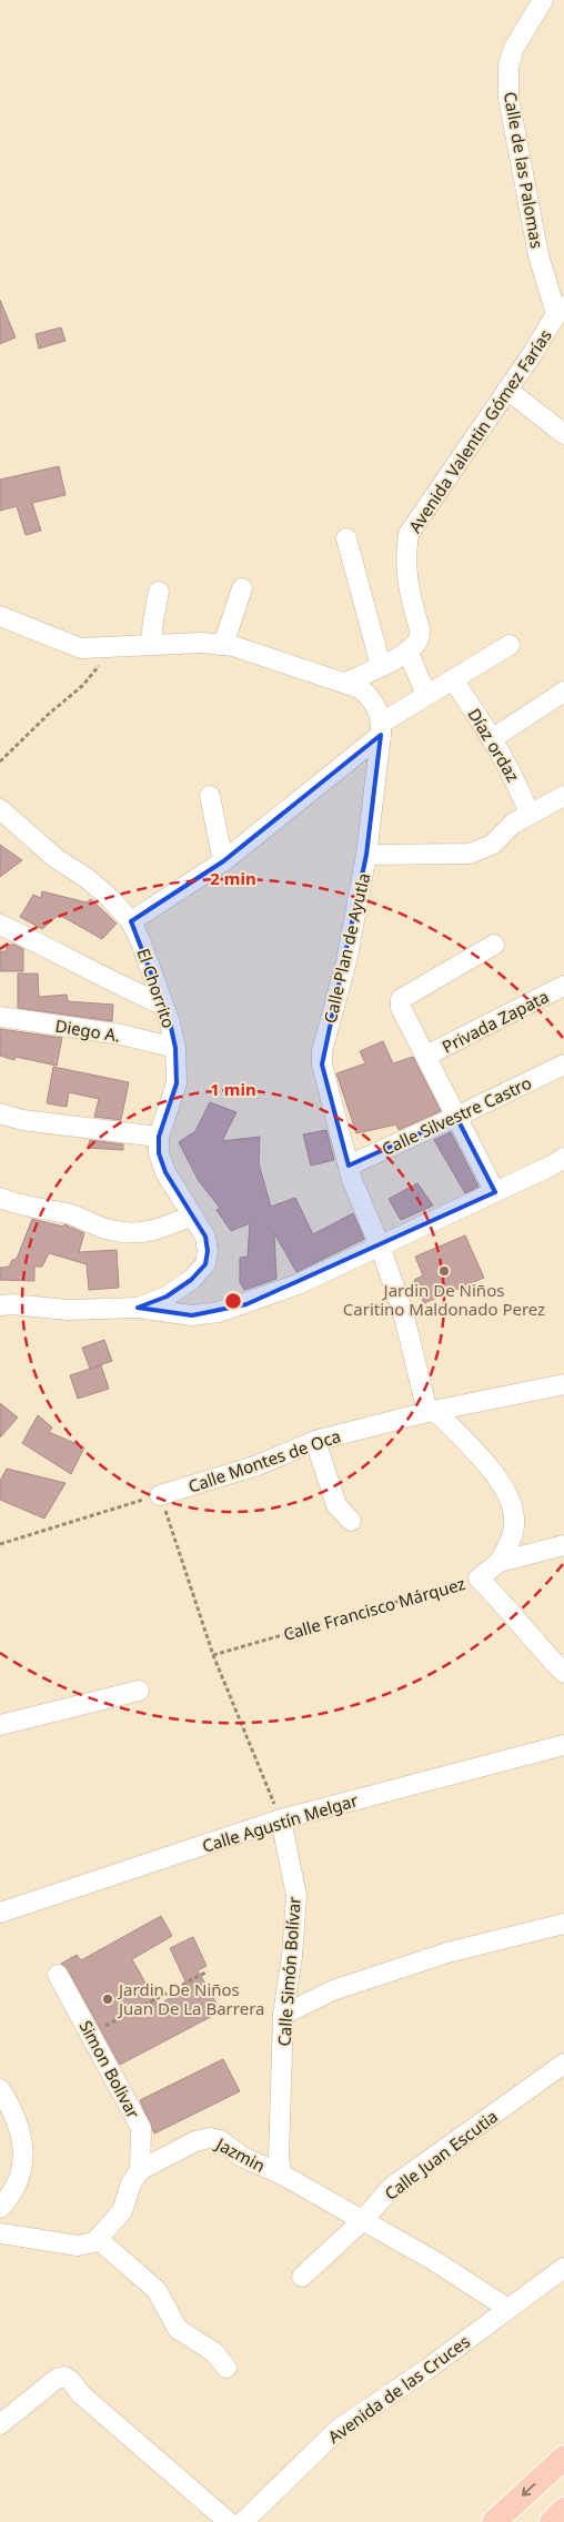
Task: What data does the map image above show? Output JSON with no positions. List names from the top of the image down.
{
  "streets": {
    "street": [
      "Calle de las Palomas",
      "Avenida Valentin Gómez Farías",
      "Díaz ordaz",
      "Calle Plan de Ayutla",
      "El Chorrito",
      "Privada Zapata",
      "Diego A.",
      "Calle Silvestre Castro",
      "Calle Montes de Oca",
      "Calle Francisco Márquez",
      "Calle Agustín Melgar",
      "Calle Simón Bolívar",
      "Simon Bolivar",
      "Jazmin",
      "Calle Juan Escutia",
      "Avenida de las Cruces"
    ]
  },
  "crossings": [
    ["Calle de las Palomas", "Avenida Valentin Gómez Farías"],
    ["Díaz ordaz", "Calle Plan de Ayutla"],
    ["Calle Plan de Ayutla", "Calle Silvestre Castro"],
    ["Calle Plan de Ayutla", "Calle Montes de Oca"],
    ["Calle Plan de Ayutla", "Calle Francisco Márquez"],
    ["El Chorrito", "Diego A."],
    ["Calle Agustín Melgar", "Calle Simón Bolívar"],
    ["Calle Simón Bolívar", "Jazmin"],
    ["Simon Bolivar", "Jazmin"]
  ],
  "places": ["Jardin De Niños Caritino Maldonado Perez", "Jardin De Niños Juan De La Barrera"],
  "rings": ["2 min", "1 min"]
}
